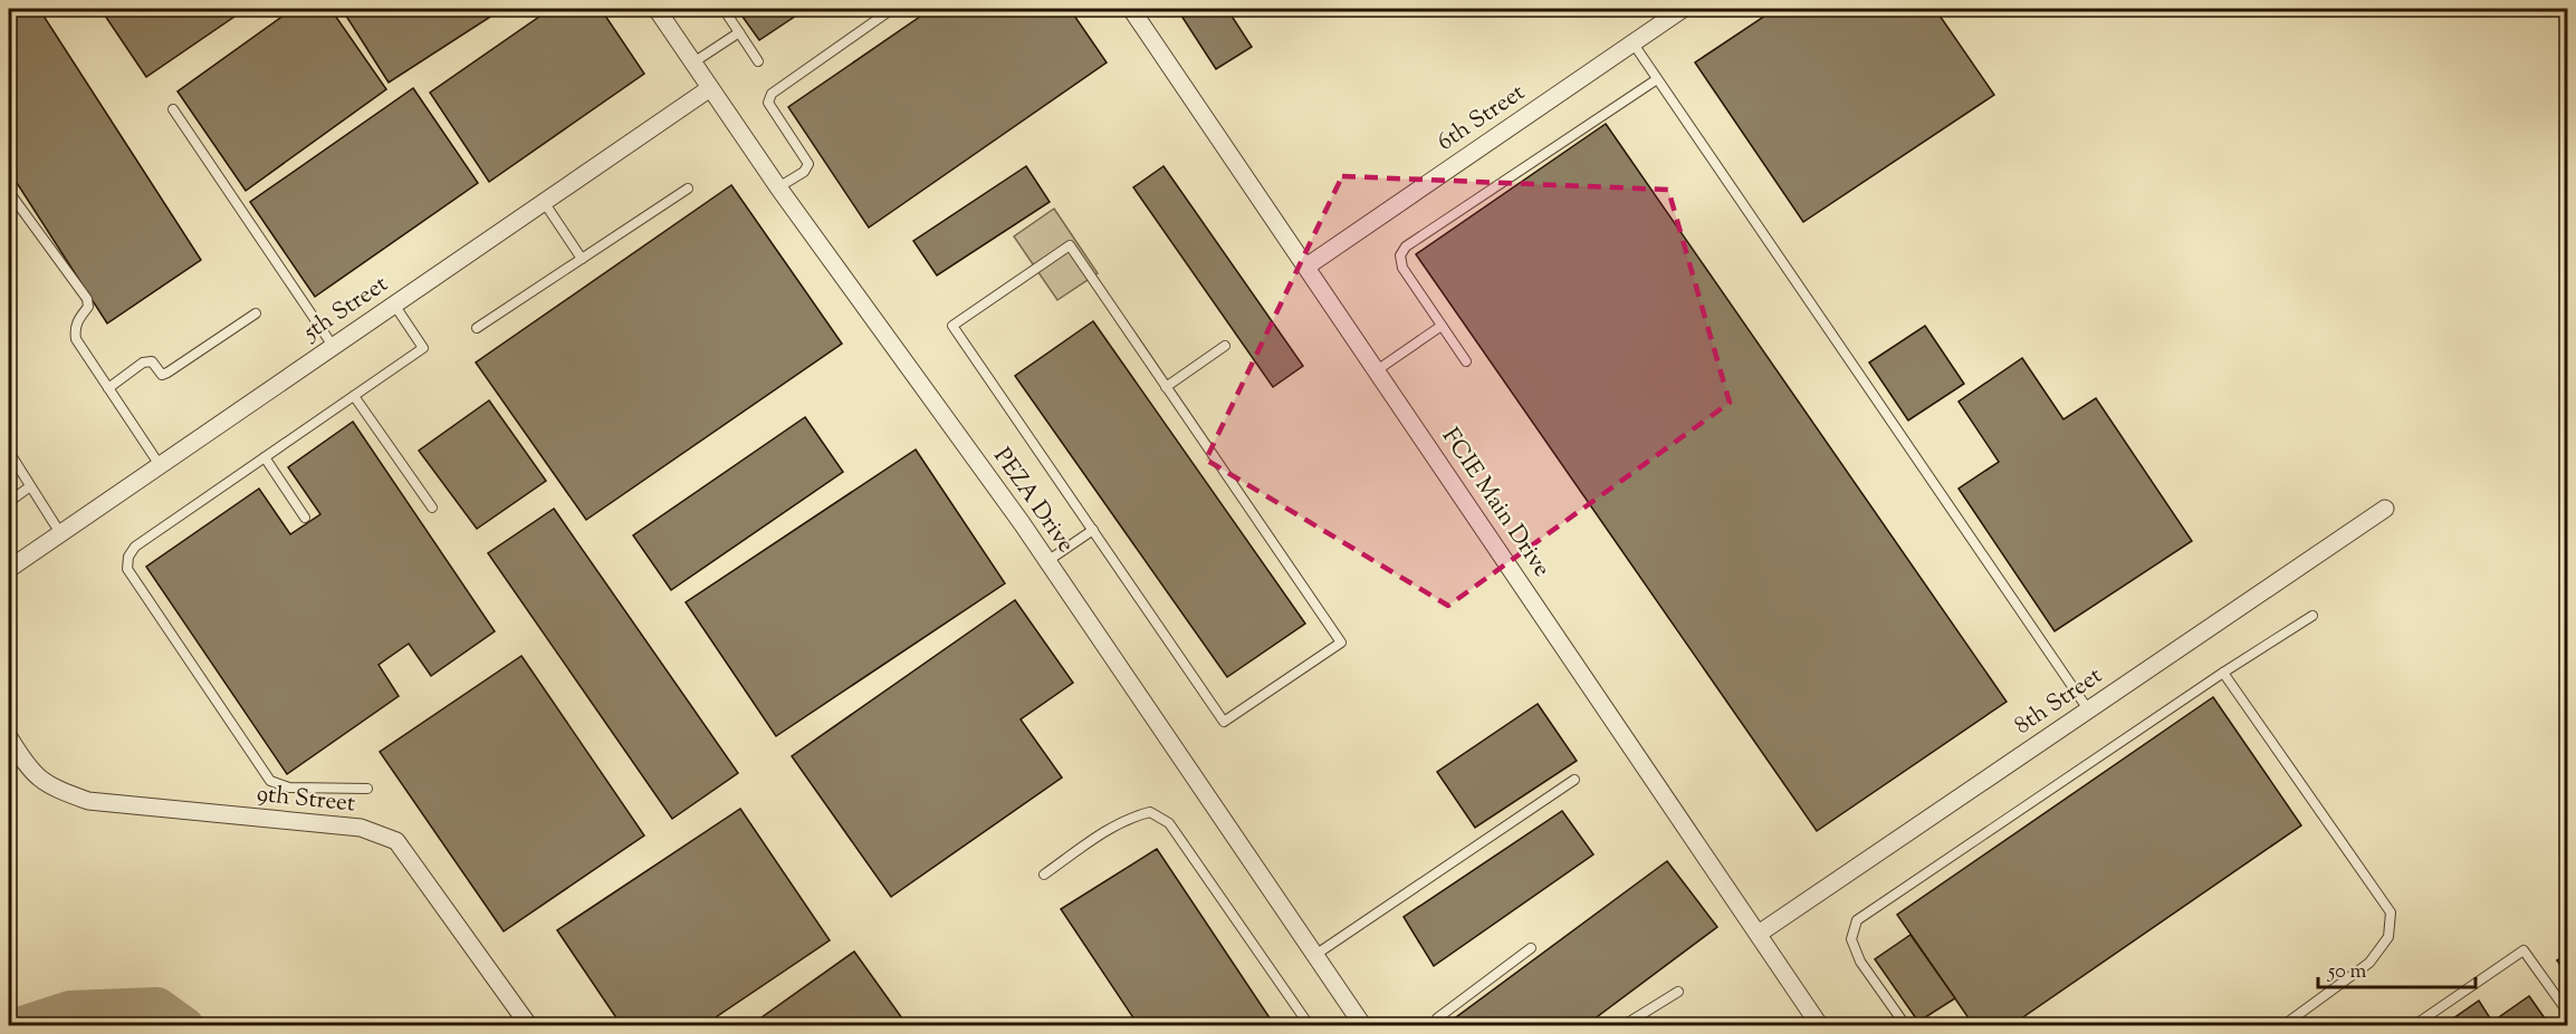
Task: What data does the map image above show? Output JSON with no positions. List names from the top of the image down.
{
  "streets": {
    "street": [
      "6th Street",
      "5th Street",
      "PEZA Drive",
      "FCIE Main Drive",
      "8th Street",
      "9th Street"
    ]
  },
  "crossings": [
    ["6th Street", "FCIE Main Drive"],
    ["5th Street", "PEZA Drive"],
    ["FCIE Main Drive", "8th Street"]
  ],
  "scale_bar": "50 m"
}
